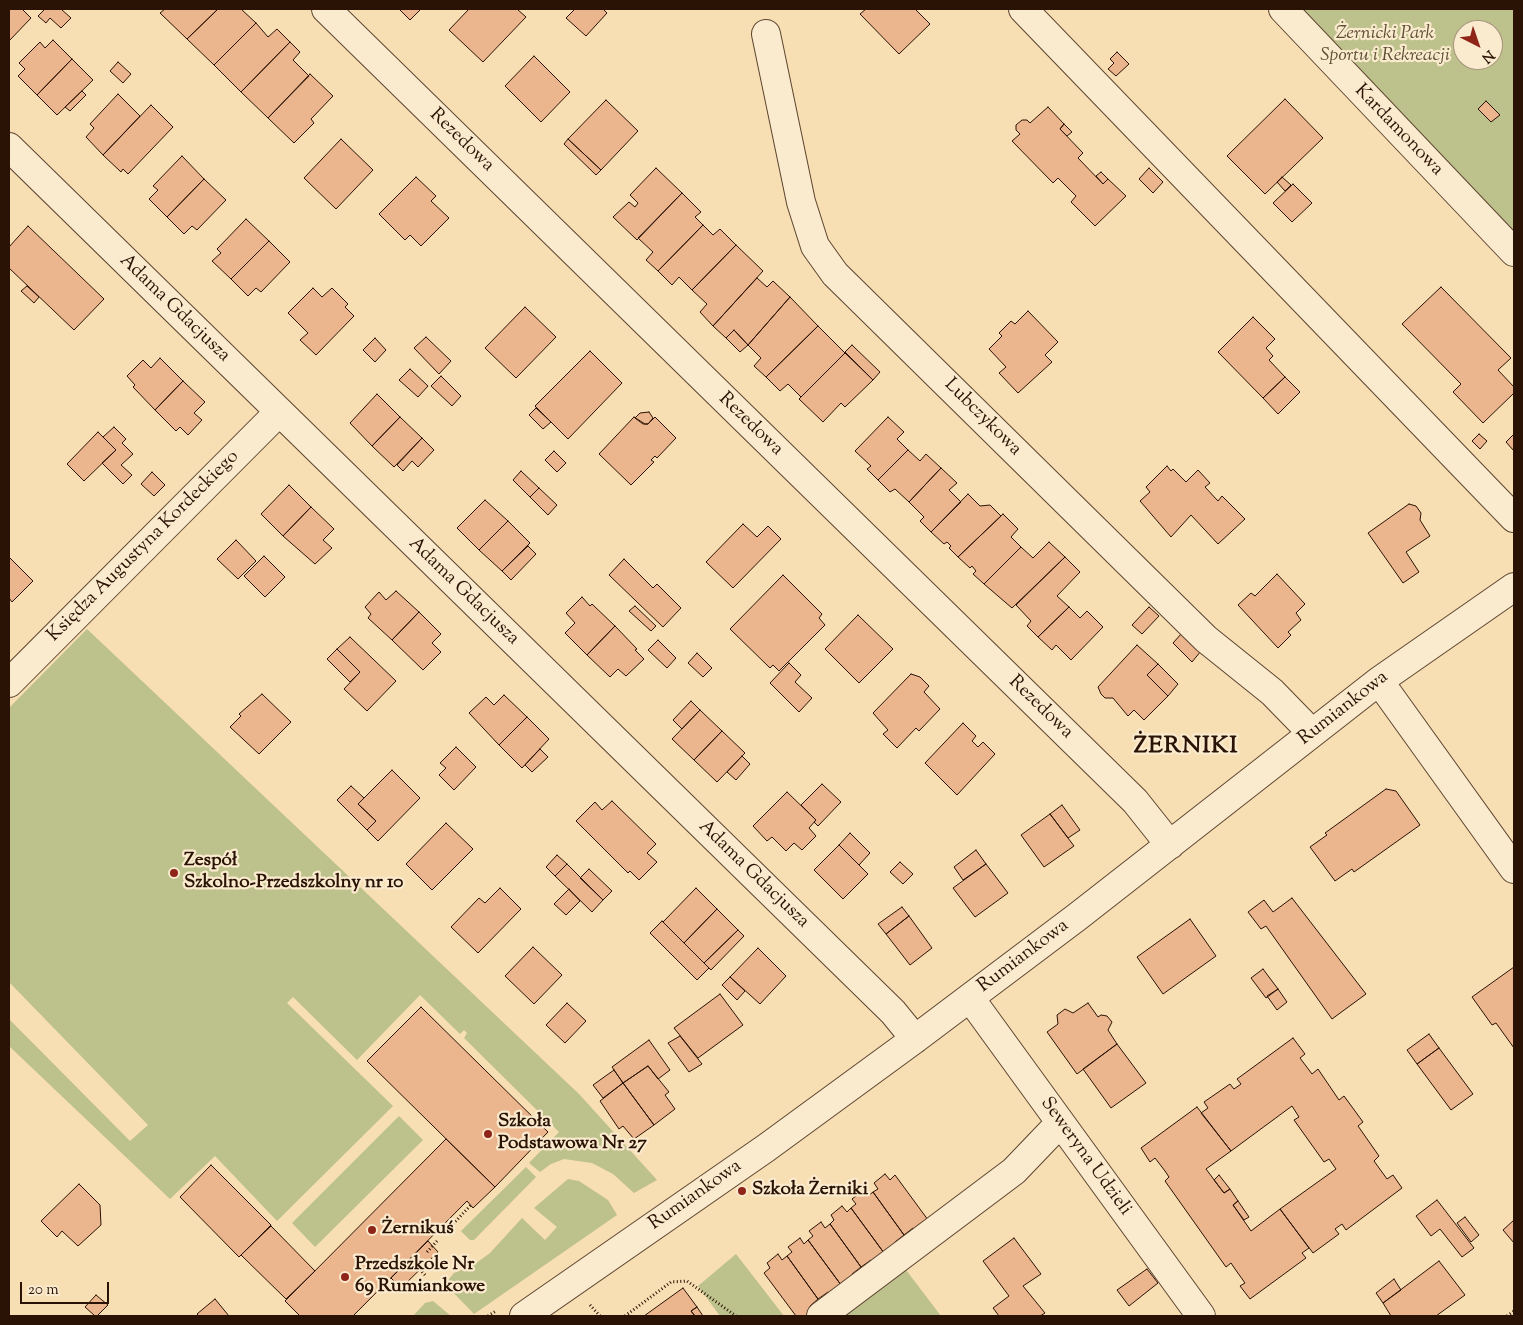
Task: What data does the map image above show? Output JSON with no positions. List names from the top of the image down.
{
  "streets": {
    "street": [
      "Kardamonowa",
      "Rezedowa",
      "Adama Gdacjusza",
      "Lubczykowa",
      "Księdza Augustyna Kordeckiego",
      "Rumiankowa",
      "Seweryna Udzieli"
    ]
  },
  "crossings": [
    ["Rezedowa", "Rumiankowa"],
    ["Adama Gdacjusza", "Księdza Augustyna Kordeckiego"],
    ["Adama Gdacjusza", "Rumiankowa"],
    ["Lubczykowa", "Rumiankowa"],
    ["Rumiankowa", "Seweryna Udzieli"]
  ],
  "districts": ["ŻERNIKI"],
  "parks": ["Żernicki Park Sportu i Rekreacji"],
  "places": [
    "Zespół Szkolno-Przedszkolny nr 10",
    "Szkoła Podstawowa Nr 27",
    "Szkoła Żerniki",
    "Żernikuś",
    "Przedszkole Nr 69 Rumiankowe"
  ],
  "scale_bar": "20 m",
  "north": "bottom right"
}
